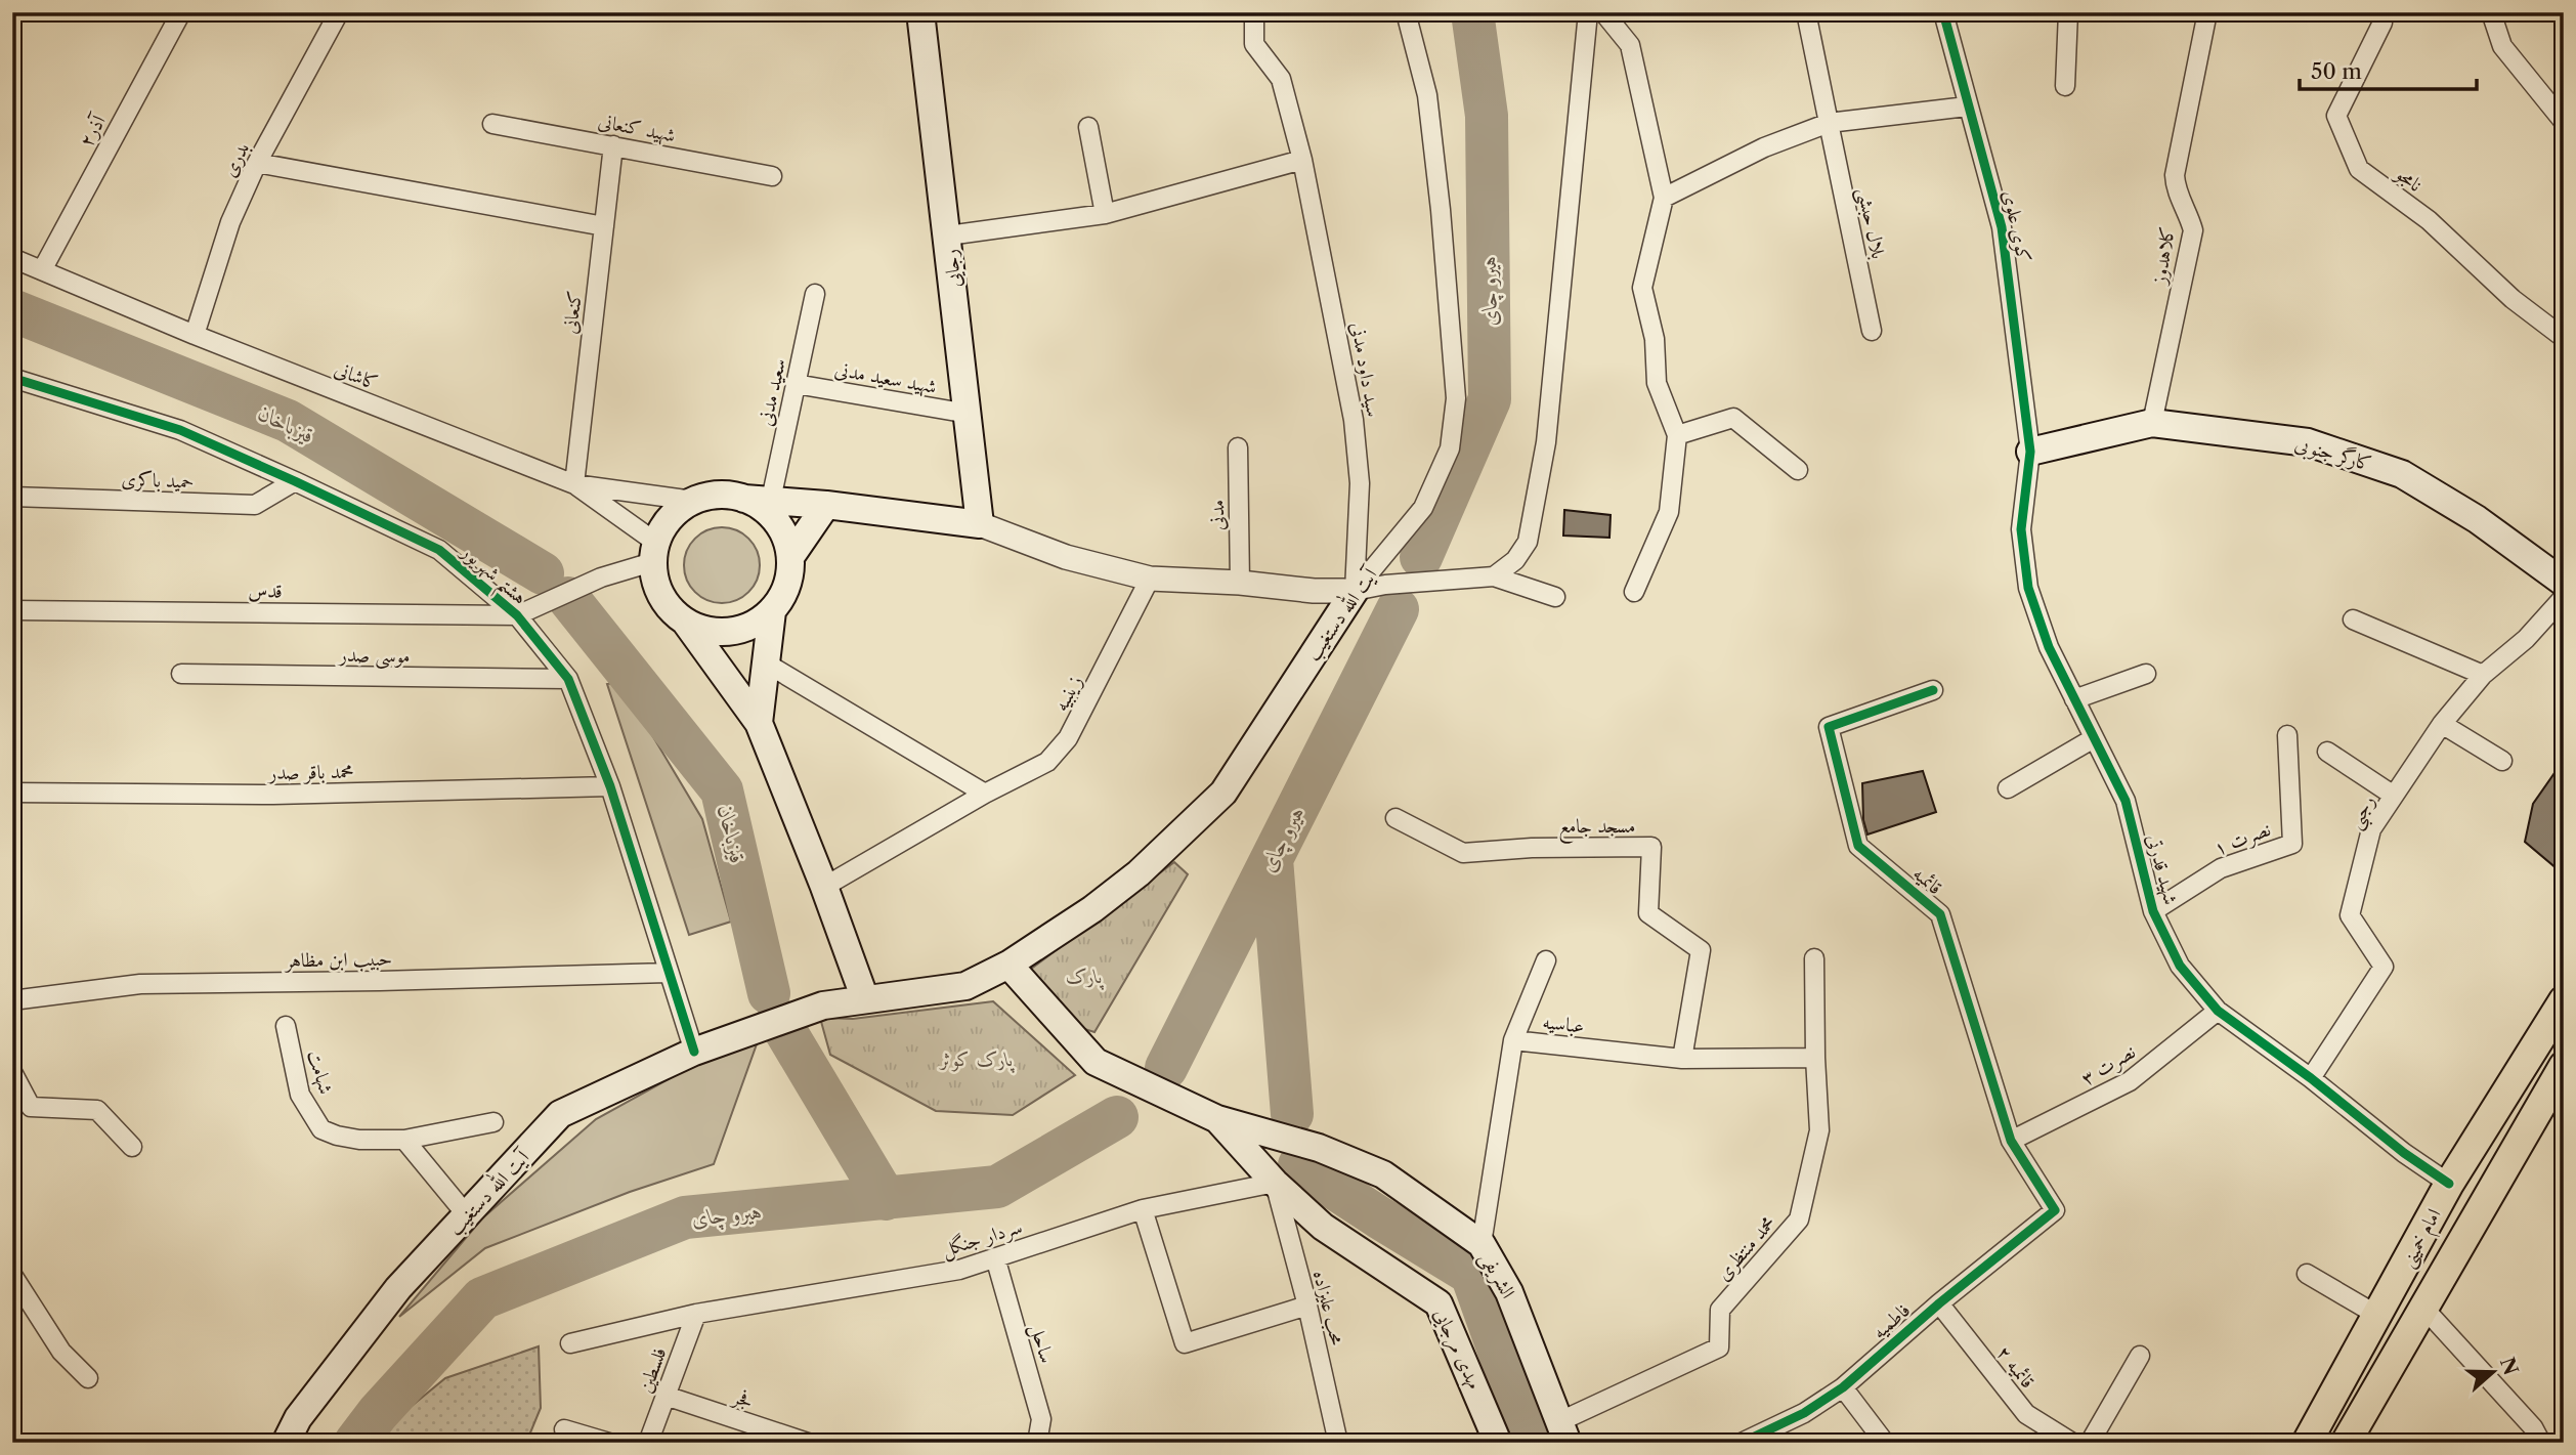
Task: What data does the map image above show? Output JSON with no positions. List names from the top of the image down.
{
  "streets": {
    "main road": [
      "رجایی",
      "کارگر جنوبی",
      "آیت الله دستغیب",
      "امام خمینی",
      "الشریفی",
      "مهدی مرجایی"
    ],
    "street": [
      "شهید کنعانی",
      "آذر۲",
      "بدری",
      "نامجو",
      "بلال حبشی",
      "کوی علوی",
      "کلاهدوز",
      "کنعانی",
      "سید داود مدنی",
      "کاشانی",
      "شهید سعید مدنی",
      "سعید مدنی",
      "حمید باکری",
      "مدنی",
      "هشتم شهریور",
      "قدس",
      "موسی صدر",
      "زینبیه",
      "محمد باقر صدر",
      "رجبی",
      "مسجد جامع",
      "نصرت ۱",
      "شهید قدرتی",
      "قائمیه",
      "حبیب ابن مظاهر",
      "عباسیه",
      "نصرت ۳",
      "شهامت",
      "سردار جنگل",
      "محمد منتظری",
      "محب علیزاده",
      "فاطمیه",
      "ساحل",
      "قائمیه ۲",
      "فلسطین",
      "فجر"
    ]
  },
  "crossings": [
    ["شهید کنعانی", "کنعانی"],
    ["آذر۲", "کاشانی"],
    ["بدری", "کاشانی"],
    ["کوی علوی", "کارگر جنوبی"],
    ["کوی علوی", "شهید قدرتی"],
    ["کلاهدوز", "کارگر جنوبی"],
    ["رجایی", "شهید سعید مدنی"],
    ["کنعانی", "کاشانی"],
    ["سید داود مدنی", "آیت الله دستغیب"],
    ["کاشانی", "سعید مدنی"],
    ["شهید سعید مدنی", "سعید مدنی"],
    ["کارگر جنوبی", "شهید قدرتی"],
    ["حمید باکری", "هشتم شهریور"],
    ["هشتم شهریور", "قدس"],
    ["هشتم شهریور", "آیت الله دستغیب"],
    ["هشتم شهریور", "موسی صدر"],
    ["هشتم شهریور", "محمد باقر صدر"],
    ["هشتم شهریور", "حبیب ابن مظاهر"],
    ["رجبی", "شهید قدرتی"],
    ["مسجد جامع", "عباسیه"],
    ["نصرت ۱", "شهید قدرتی"],
    ["شهید قدرتی", "نصرت ۳"],
    ["شهید قدرتی", "امام خمینی"],
    ["قائمیه", "نصرت ۳"],
    ["قائمیه", "فاطمیه"],
    ["عباسیه", "محمد منتظری"],
    ["عباسیه", "الشریفی"],
    ["سردار جنگل", "محب علیزاده"],
    ["سردار جنگل", "ساحل"],
    ["سردار جنگل", "مهدی مرجایی"],
    ["سردار جنگل", "فلسطین"],
    ["محمد منتظری", "الشریفی"],
    ["الشریفی", "مهدی مرجایی"],
    ["محب علیزاده", "مهدی مرجایی"],
    ["فاطمیه", "قائمیه ۲"],
    ["فلسطین", "فجر"]
  ],
  "water": ["هیرو چای", "قیزباخان"],
  "parks": ["پارک", "پارک کوثر"],
  "scale_bar": "50 m",
  "north": "right"
}
